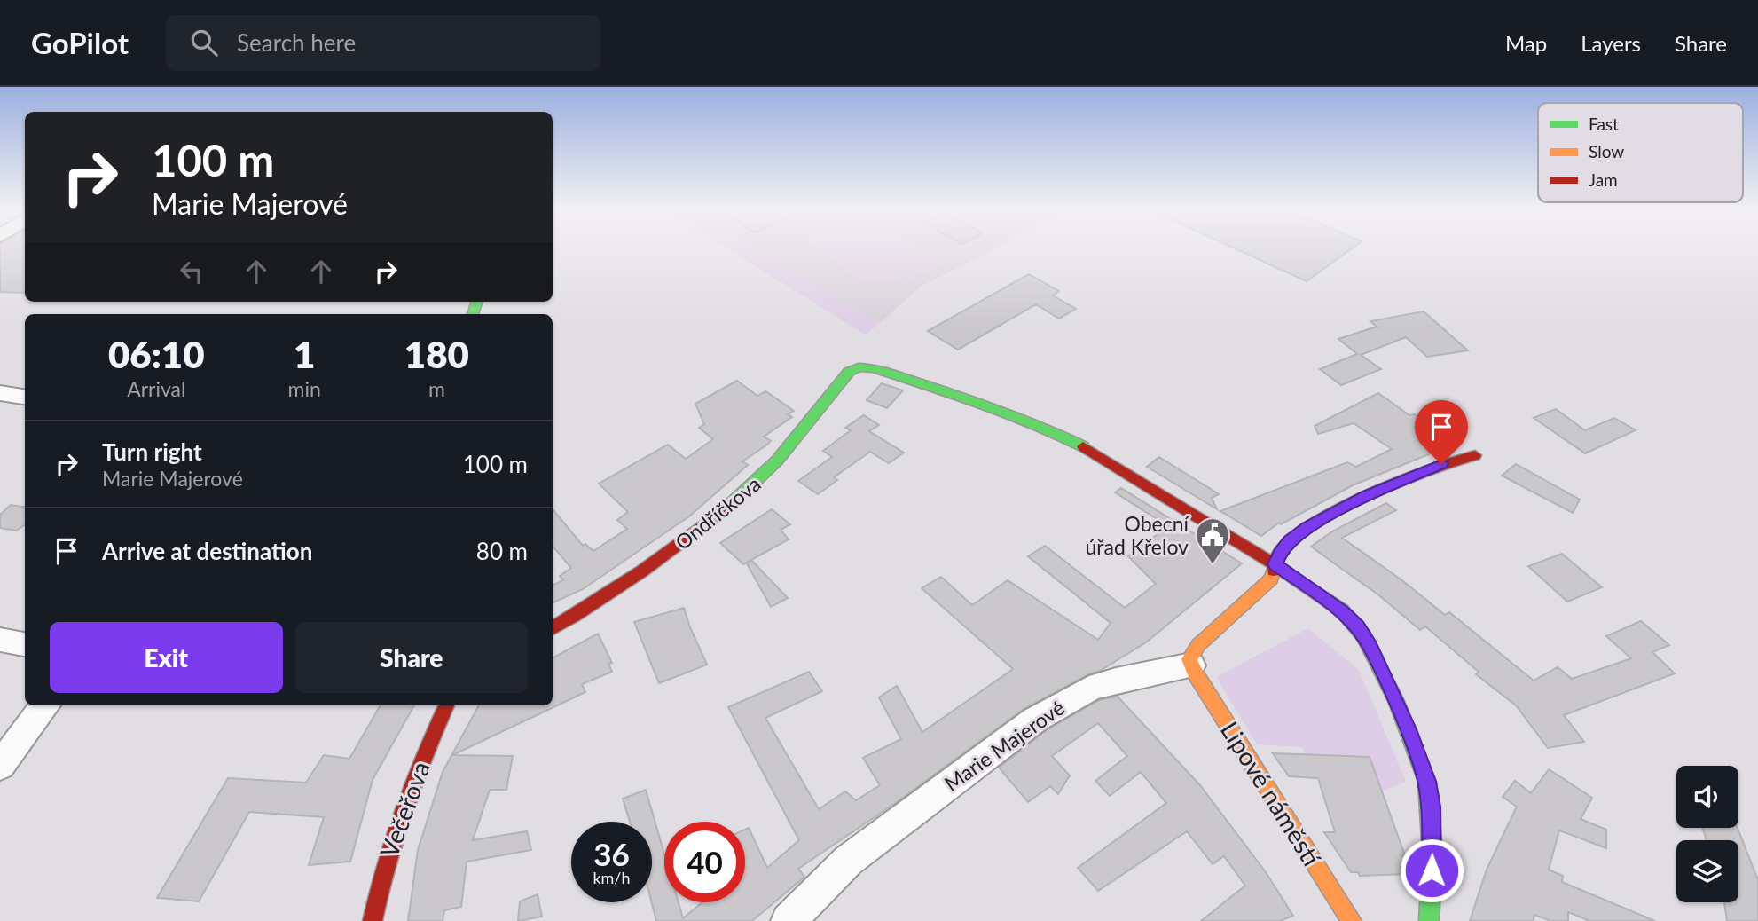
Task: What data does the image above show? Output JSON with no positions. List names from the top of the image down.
{
  "streets": {
    "street": [
      "Ondříčkova",
      "Marie Majerové",
      "Lipové náměstí",
      "Večeřova"
    ]
  },
  "crossings": [
    ["Marie Majerové", "Lipové náměstí"]
  ],
  "places": {
    "public building": ["Obecní úřad Křelov"]
  },
  "legend": ["Fast", "Slow", "Jam"],
  "page": {
    "header": "GoPilot",
    "search": "Search here",
    "nav": ["Map", "Layers", "Share"],
    "turn": ["100 m", "Marie Majerové"],
    "eta": [
      "06:10",
      "Arrival",
      "1",
      "min",
      "180",
      "m"
    ],
    "list": [
      {
        "name": "Turn right",
        "note": "Marie Majerové",
        "value": "100 m"
      },
      {
        "name": "Arrive at destination",
        "value": "80 m"
      }
    ],
    "buttons": ["Exit", "Share"],
    "speed": "36 km/h",
    "limit": "40"
  }
}
